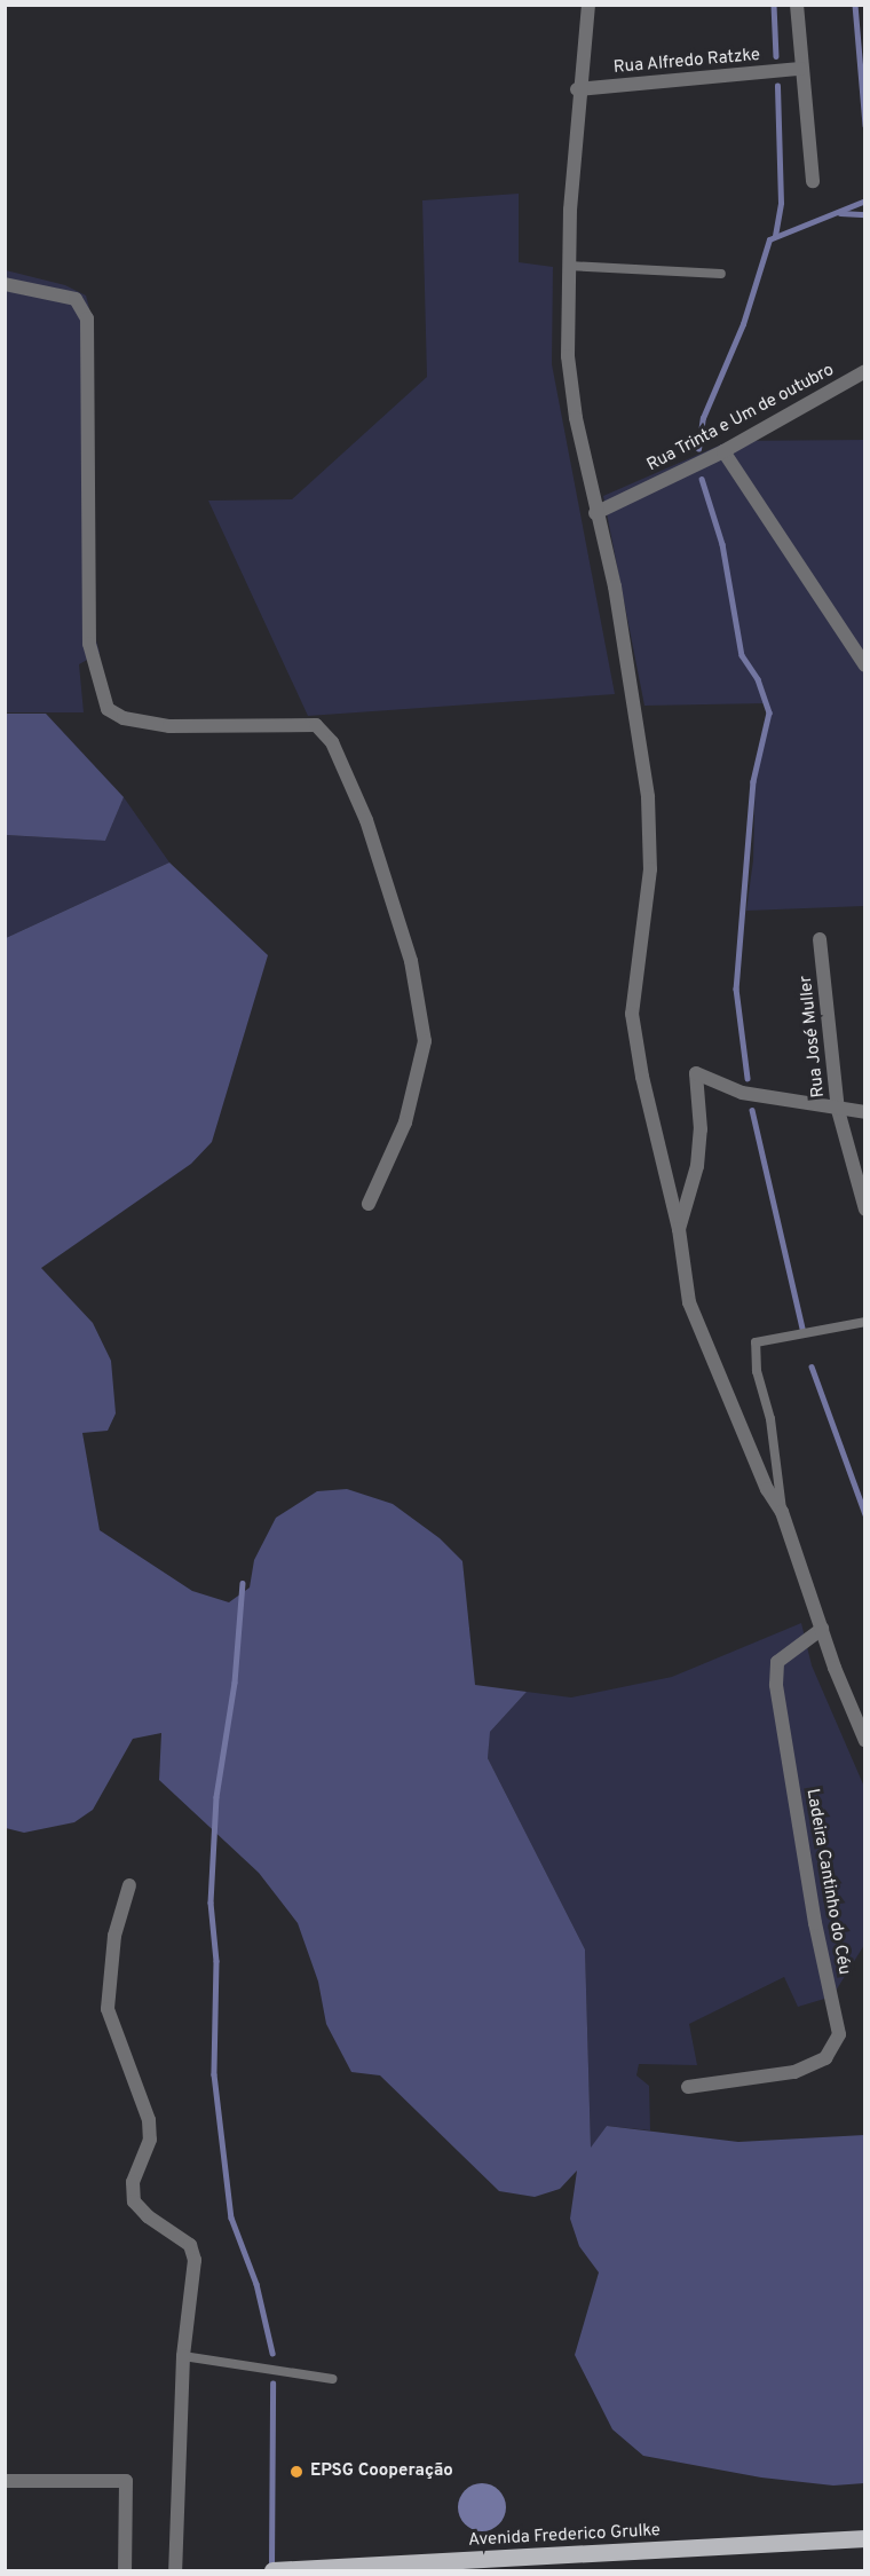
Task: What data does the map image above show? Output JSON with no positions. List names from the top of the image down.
{
  "streets": {
    "main road": ["Avenida Frederico Grulke"],
    "street": [
      "Rua Alfredo Ratzke",
      "Rua Trinta e Um de outubro",
      "Rua José Muller",
      "Ladeira Cantinho do Céu"
    ]
  },
  "places": ["EPSG Cooperação"]
}
